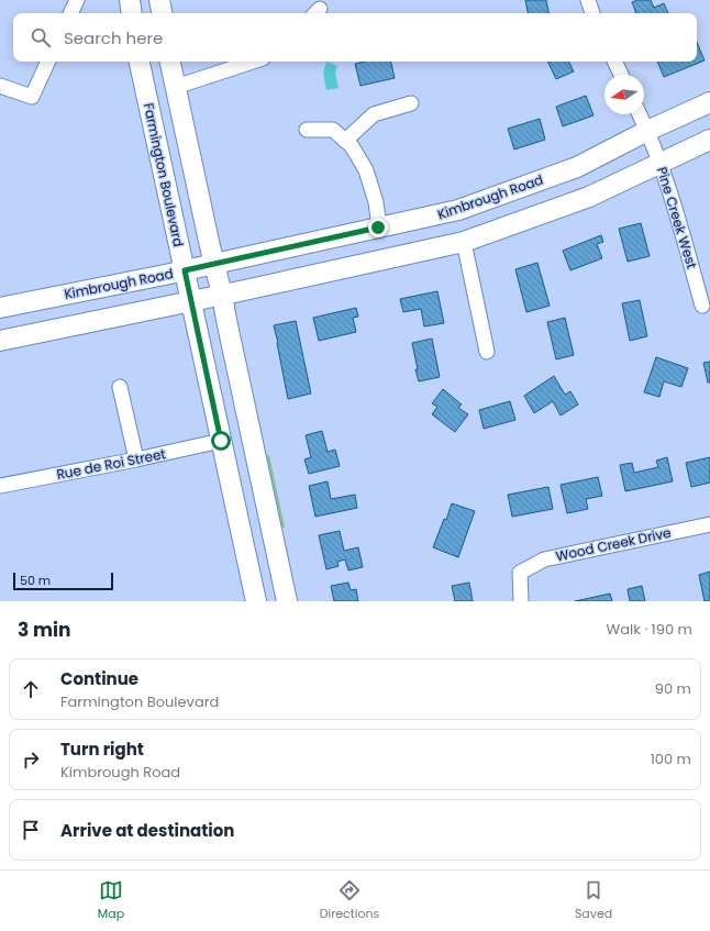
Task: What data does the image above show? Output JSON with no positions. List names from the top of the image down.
{
  "streets": {
    "street": [
      "Farmington Boulevard",
      "Kimbrough Road",
      "Pine Creek West",
      "Rue de Roi Street",
      "Wood Creek Drive"
    ]
  },
  "crossings": [
    ["Farmington Boulevard", "Kimbrough Road"],
    ["Farmington Boulevard", "Rue de Roi Street"],
    ["Kimbrough Road", "Pine Creek West"]
  ],
  "scale_bar": "50 m",
  "north": "left",
  "page": {
    "search": "Search here",
    "scale": "50 m",
    "heading": ["3 min", "Walk · 190 m"],
    "list": [
      ["Continue", "Farmington Boulevard", "90 m"],
      ["Turn right", "Kimbrough Road", "100 m"],
      "Arrive at destination"
    ],
    "nav": ["Map", "Directions", "Saved"]
  }
}
